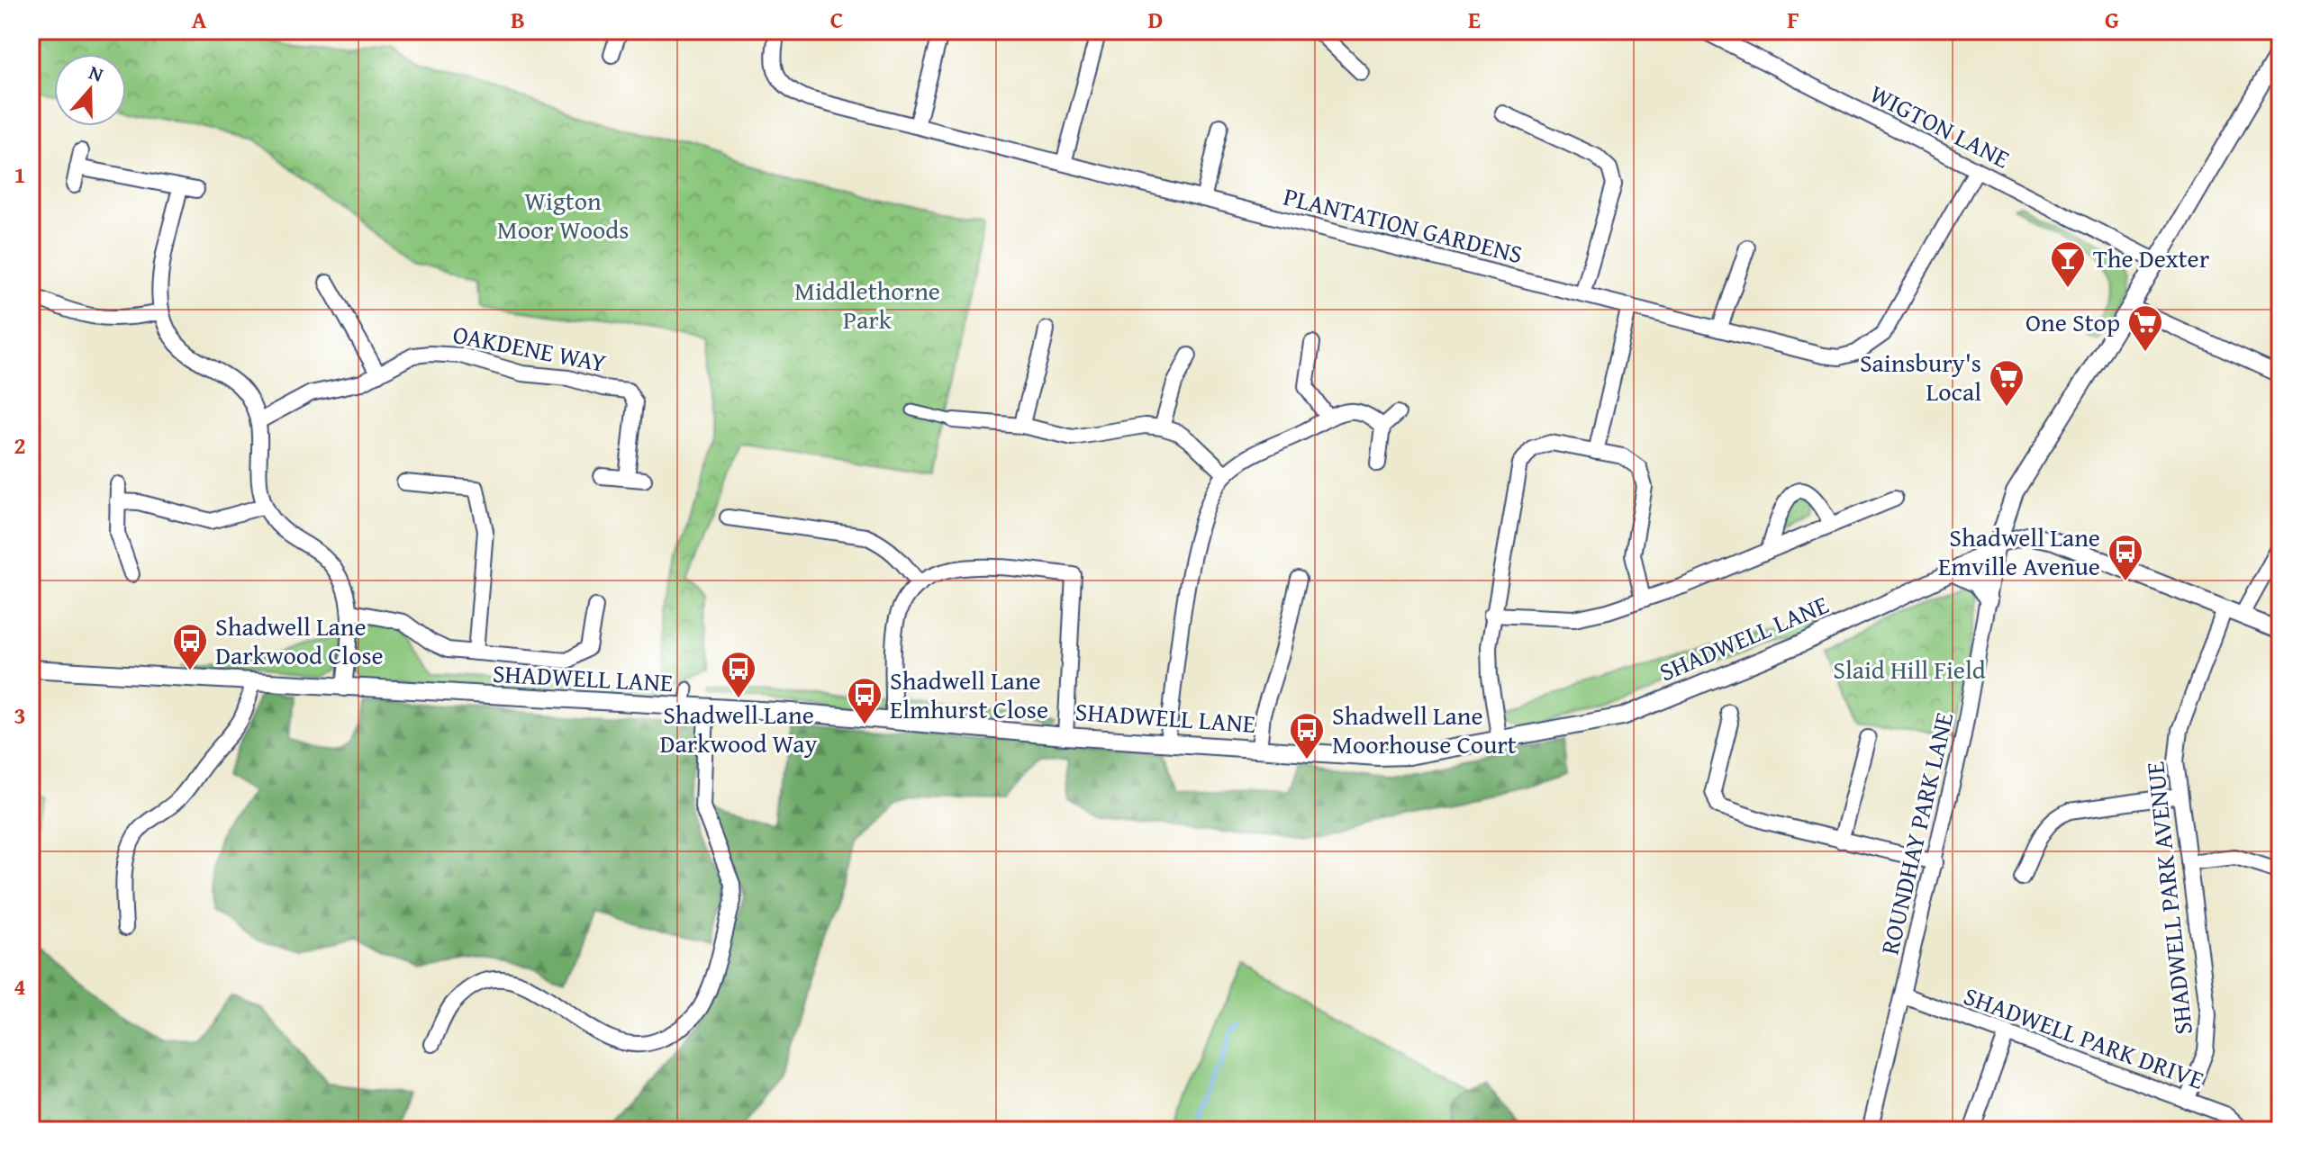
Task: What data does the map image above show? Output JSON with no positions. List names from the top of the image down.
{
  "streets": {
    "street": [
      "WIGTON LANE",
      "PLANTATION GARDENS",
      "OAKDENE WAY",
      "SHADWELL LANE",
      "ROUNDHAY PARK LANE",
      "SHADWELL PARK AVENUE",
      "SHADWELL PARK DRIVE"
    ]
  },
  "crossings": [
    ["WIGTON LANE", "PLANTATION GARDENS"],
    ["SHADWELL LANE", "ROUNDHAY PARK LANE"],
    ["SHADWELL LANE", "SHADWELL PARK AVENUE"],
    ["ROUNDHAY PARK LANE", "SHADWELL PARK DRIVE"],
    ["SHADWELL PARK AVENUE", "SHADWELL PARK DRIVE"]
  ],
  "parks": ["Wigton Moor Woods", "Middlethorne Park", "Slaid Hill Field"],
  "places": {
    "bar": ["The Dexter"],
    "supermarket": ["One Stop", "Sainsbury's Local"],
    "bus stop": [
      "Shadwell Lane Emville Avenue",
      "Shadwell Lane Darkwood Close",
      "Shadwell Lane Darkwood Way",
      "Shadwell Lane Elmhurst Close",
      "Shadwell Lane Moorhouse Court"
    ]
  },
  "north": "top",
  "grid": {
    "columns": [
      "A",
      "B",
      "C",
      "D",
      "E",
      "F",
      "G"
    ],
    "rows": [
      "1",
      "2",
      "3",
      "4"
    ]
  }
}
